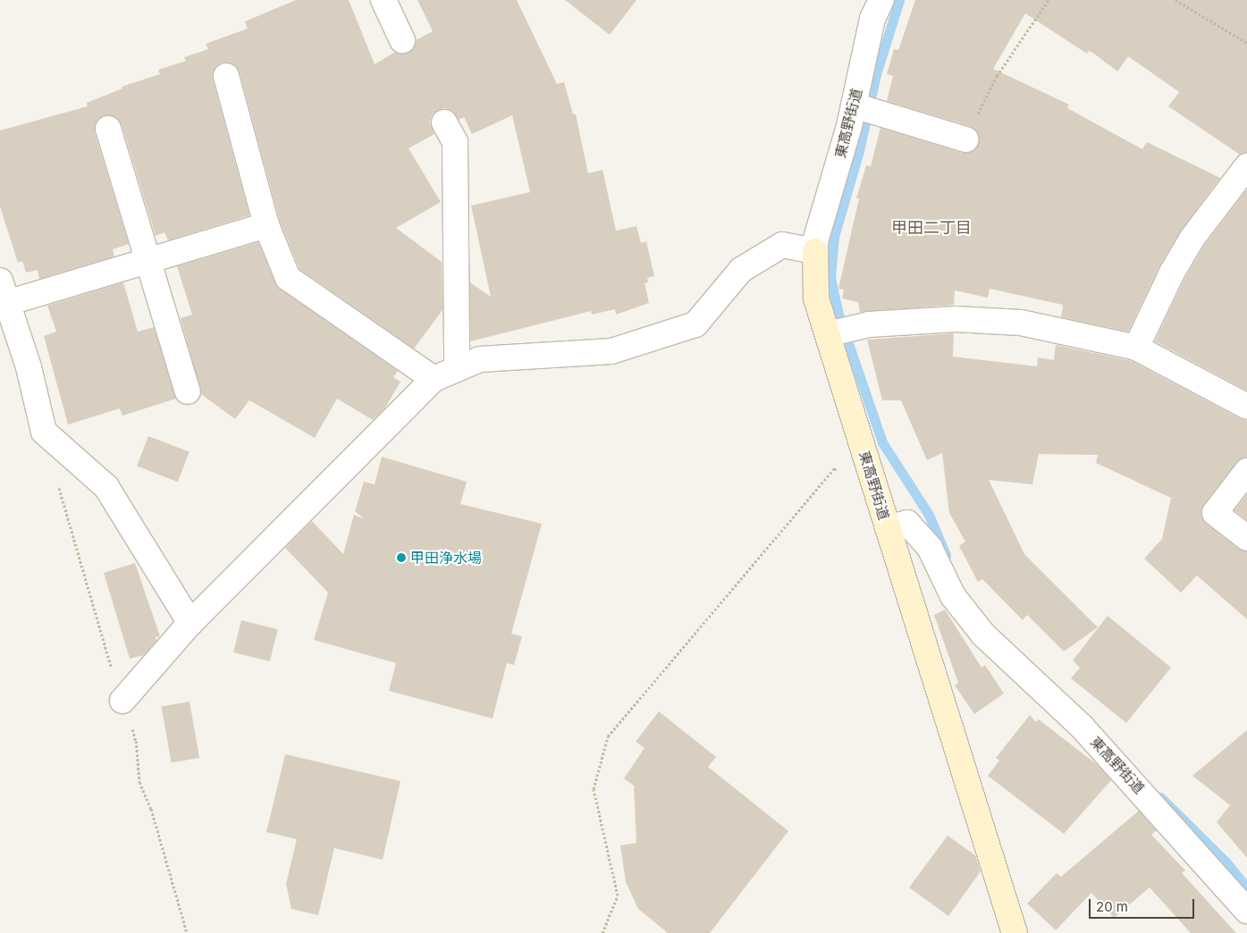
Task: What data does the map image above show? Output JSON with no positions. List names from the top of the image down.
{
  "streets": {
    "street": ["東高野街道"]
  },
  "districts": ["甲田二丁目"],
  "places": ["甲田浄水場"],
  "scale_bar": "20 m"
}
